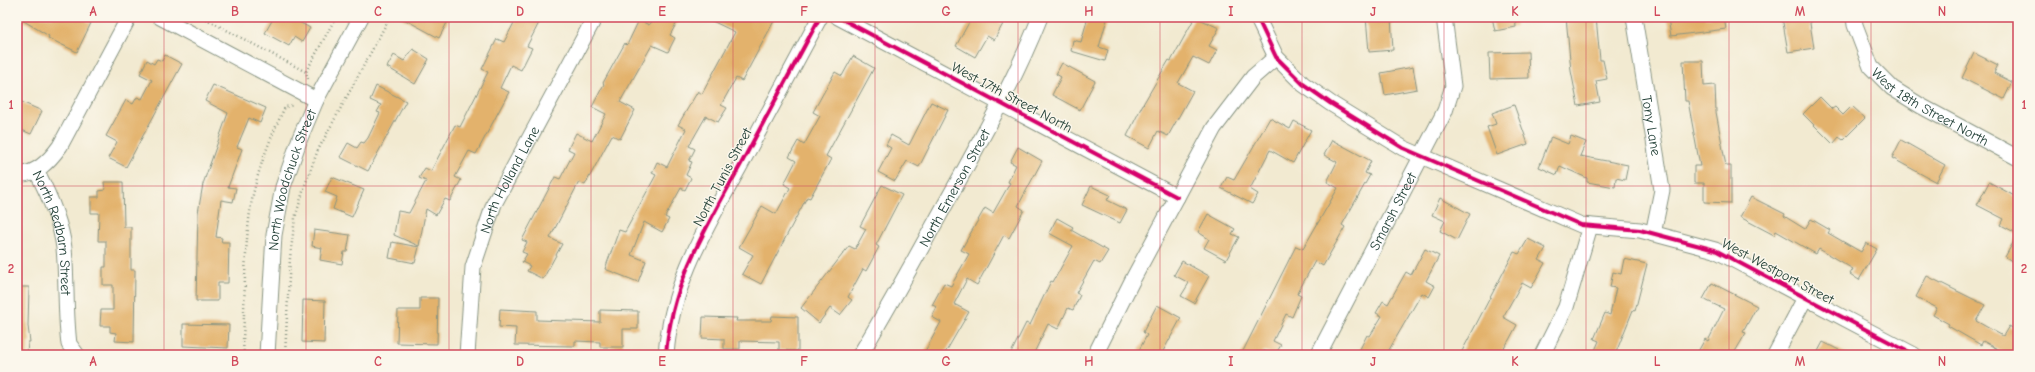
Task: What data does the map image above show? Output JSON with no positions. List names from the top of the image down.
{
  "streets": {
    "street": [
      "West 17th Street North",
      "West 18th Street North",
      "Tony Lane",
      "North Tunis Street",
      "North Woodchuck Street",
      "North Holland Lane",
      "North Emerson Street",
      "Smarsh Street",
      "North Redbarn Street",
      "West Westport Street"
    ]
  },
  "crossings": [
    ["West 17th Street North", "North Emerson Street"],
    ["Tony Lane", "West Westport Street"],
    ["Smarsh Street", "West Westport Street"]
  ],
  "grid": {
    "columns": [
      "A",
      "B",
      "C",
      "D",
      "E",
      "F",
      "G",
      "H",
      "I",
      "J",
      "K",
      "L",
      "M",
      "N"
    ],
    "rows": ["1", "2"]
  }
}
